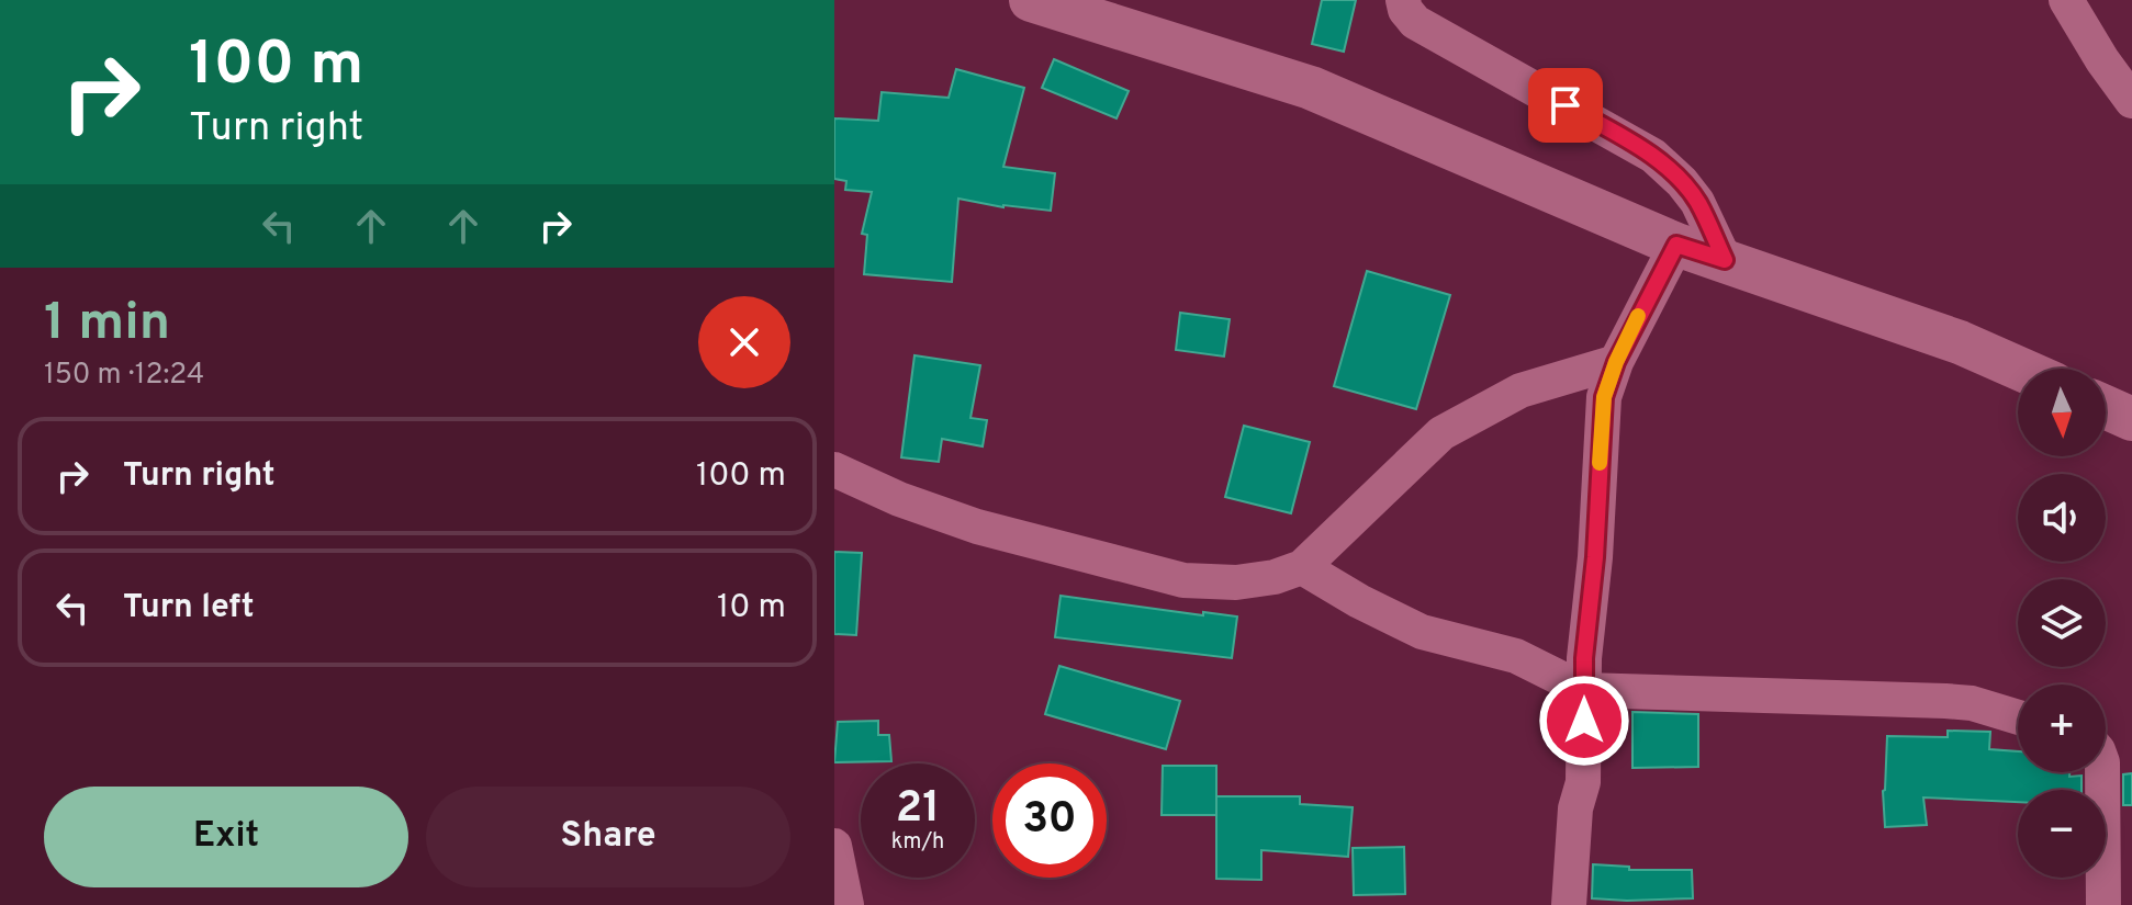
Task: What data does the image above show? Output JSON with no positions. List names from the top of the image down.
{
  "north": "bottom",
  "page": {
    "turn": ["100 m", "Turn right"],
    "heading": ["1 min", "150 m · 12:24"],
    "map_buttons": ["+", "−"],
    "list": [
      {
        "name": "Turn right",
        "value": "100 m"
      },
      {
        "name": "Turn left",
        "value": "10 m"
      }
    ],
    "speed": "21 km/h",
    "limit": "30",
    "buttons": ["Exit", "Share"]
  }
}
